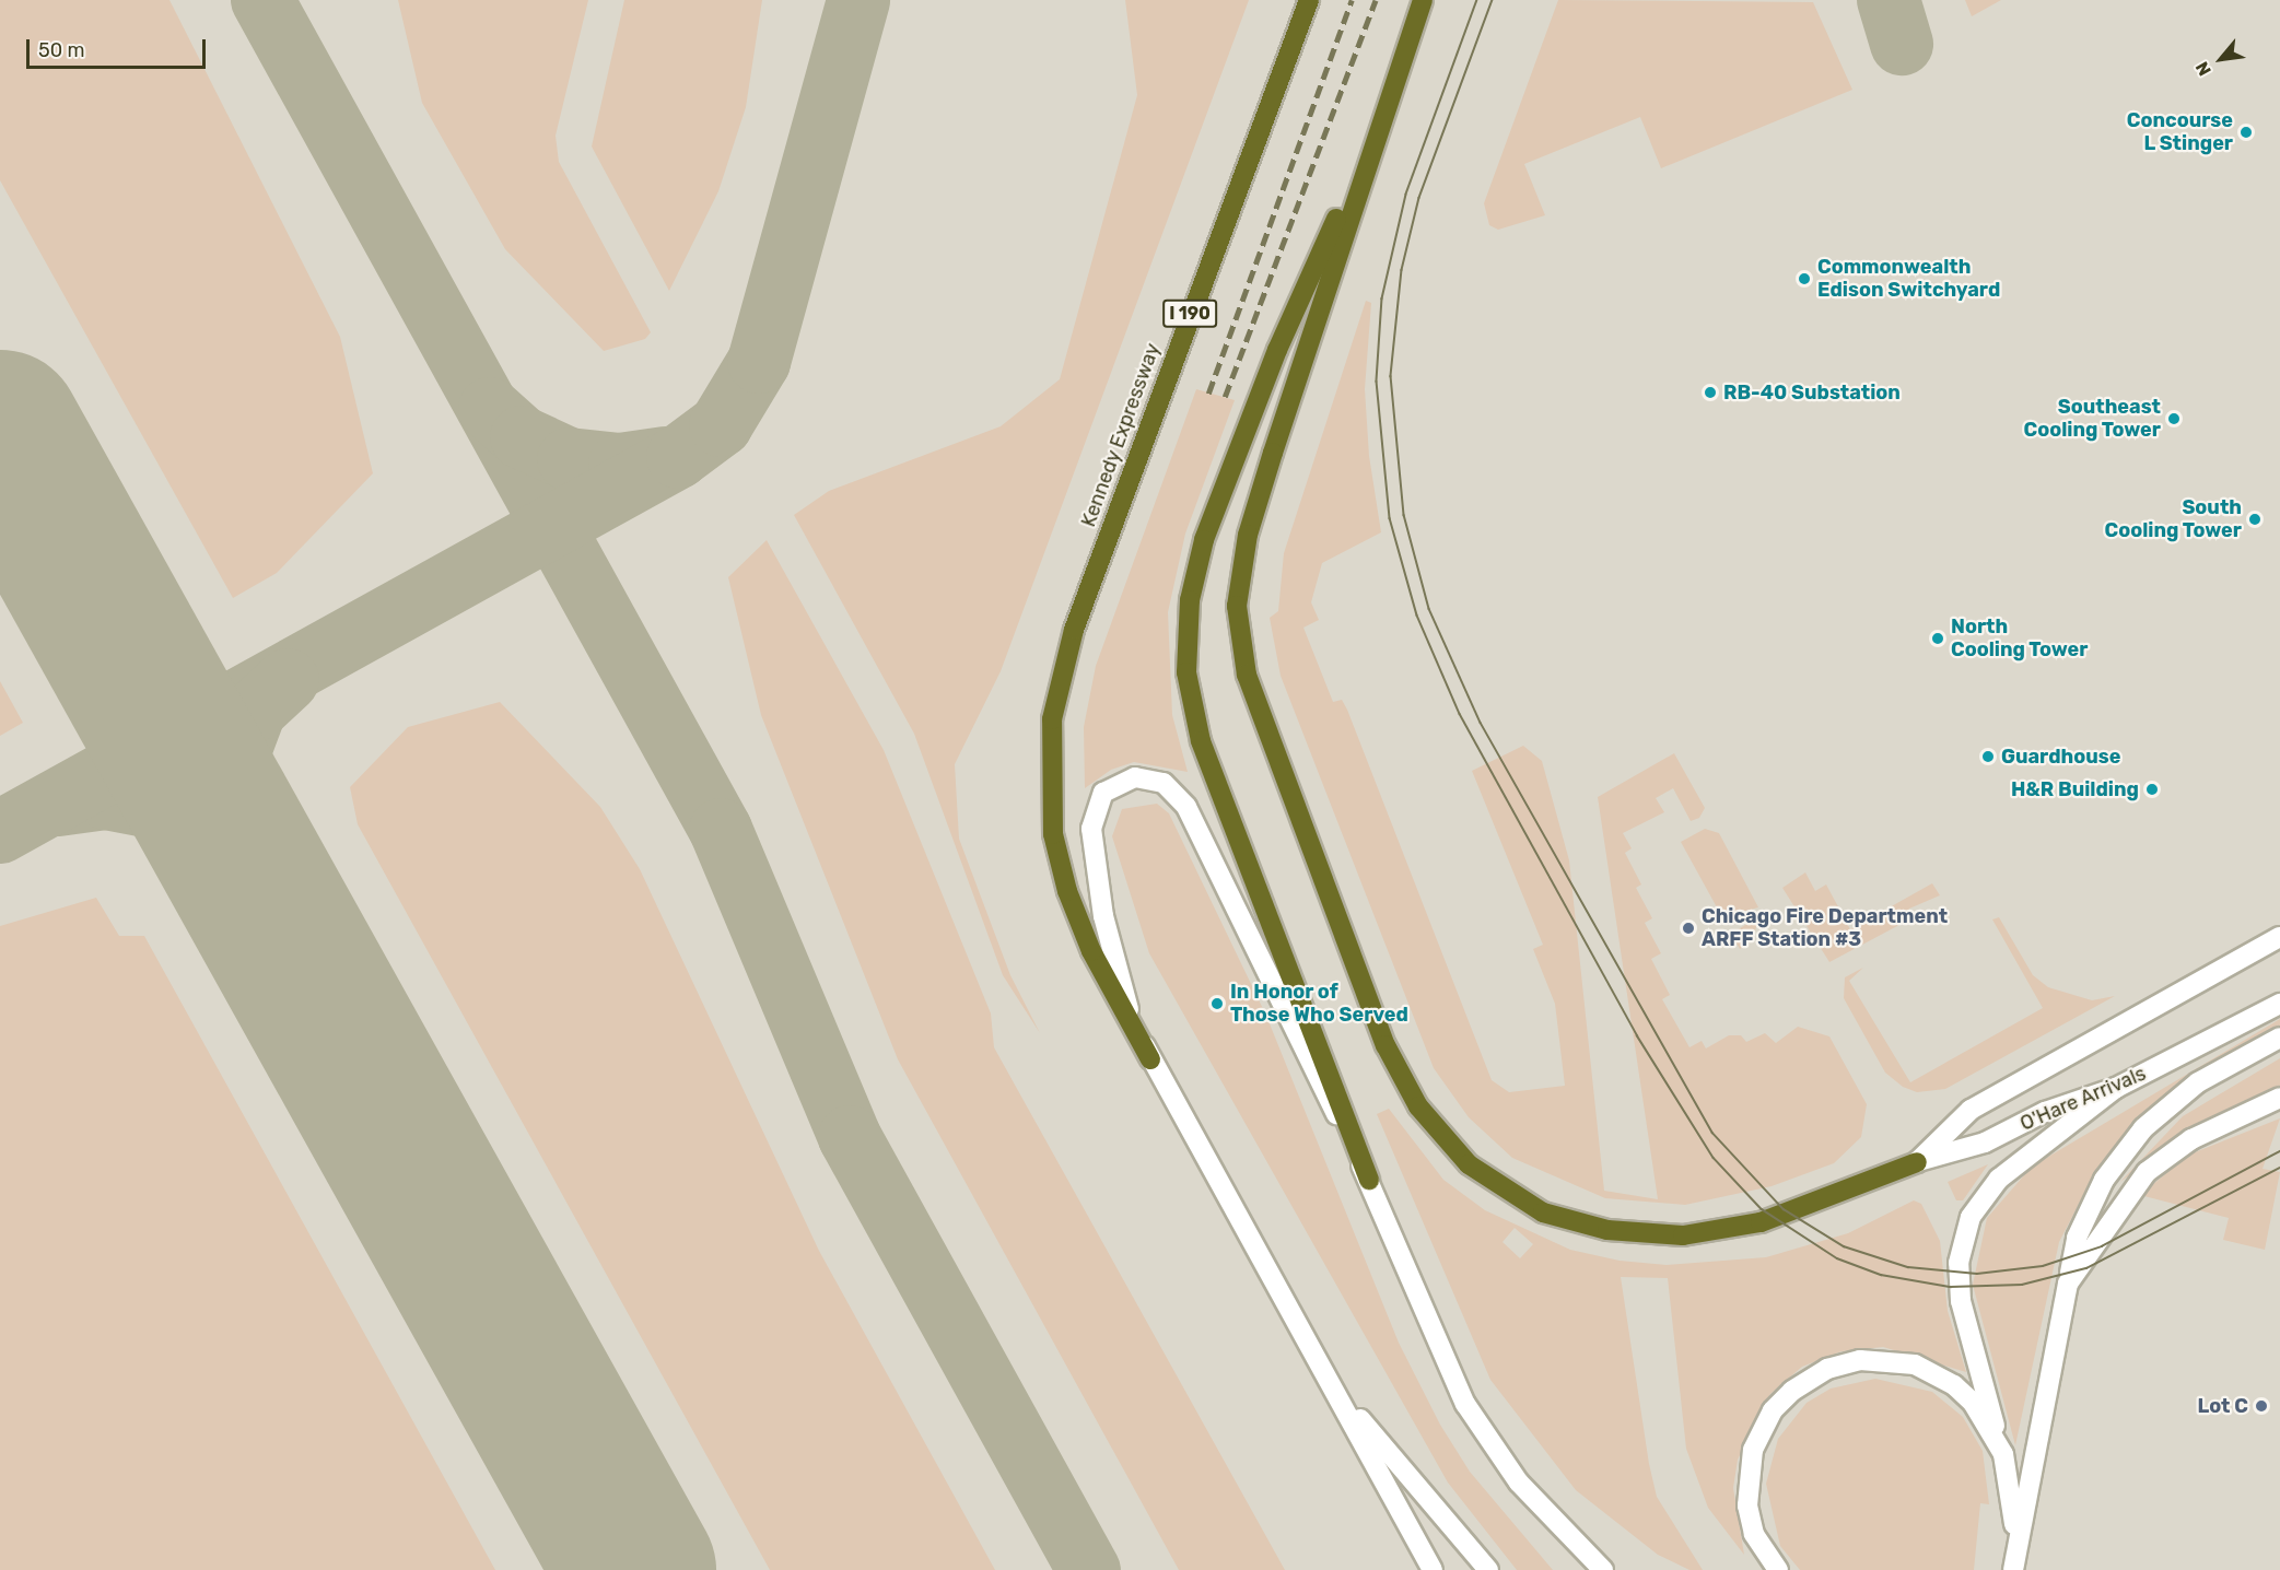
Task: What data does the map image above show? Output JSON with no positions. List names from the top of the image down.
{
  "streets": {
    "highway": ["I 190", "Kennedy Expressway"],
    "street": ["O'Hare Arrivals"]
  },
  "places": [
    "Concourse L Stinger",
    "Commonwealth Edison Switchyard",
    "RB-40 Substation",
    "Southeast Cooling Tower",
    "South Cooling Tower",
    "North Cooling Tower",
    "Guardhouse",
    "H&R Building",
    "Chicago Fire Department ARFF Station #3",
    "In Honor of Those Who Served",
    "Lot C"
  ],
  "scale_bar": "50 m",
  "north": "bottom left"
}
